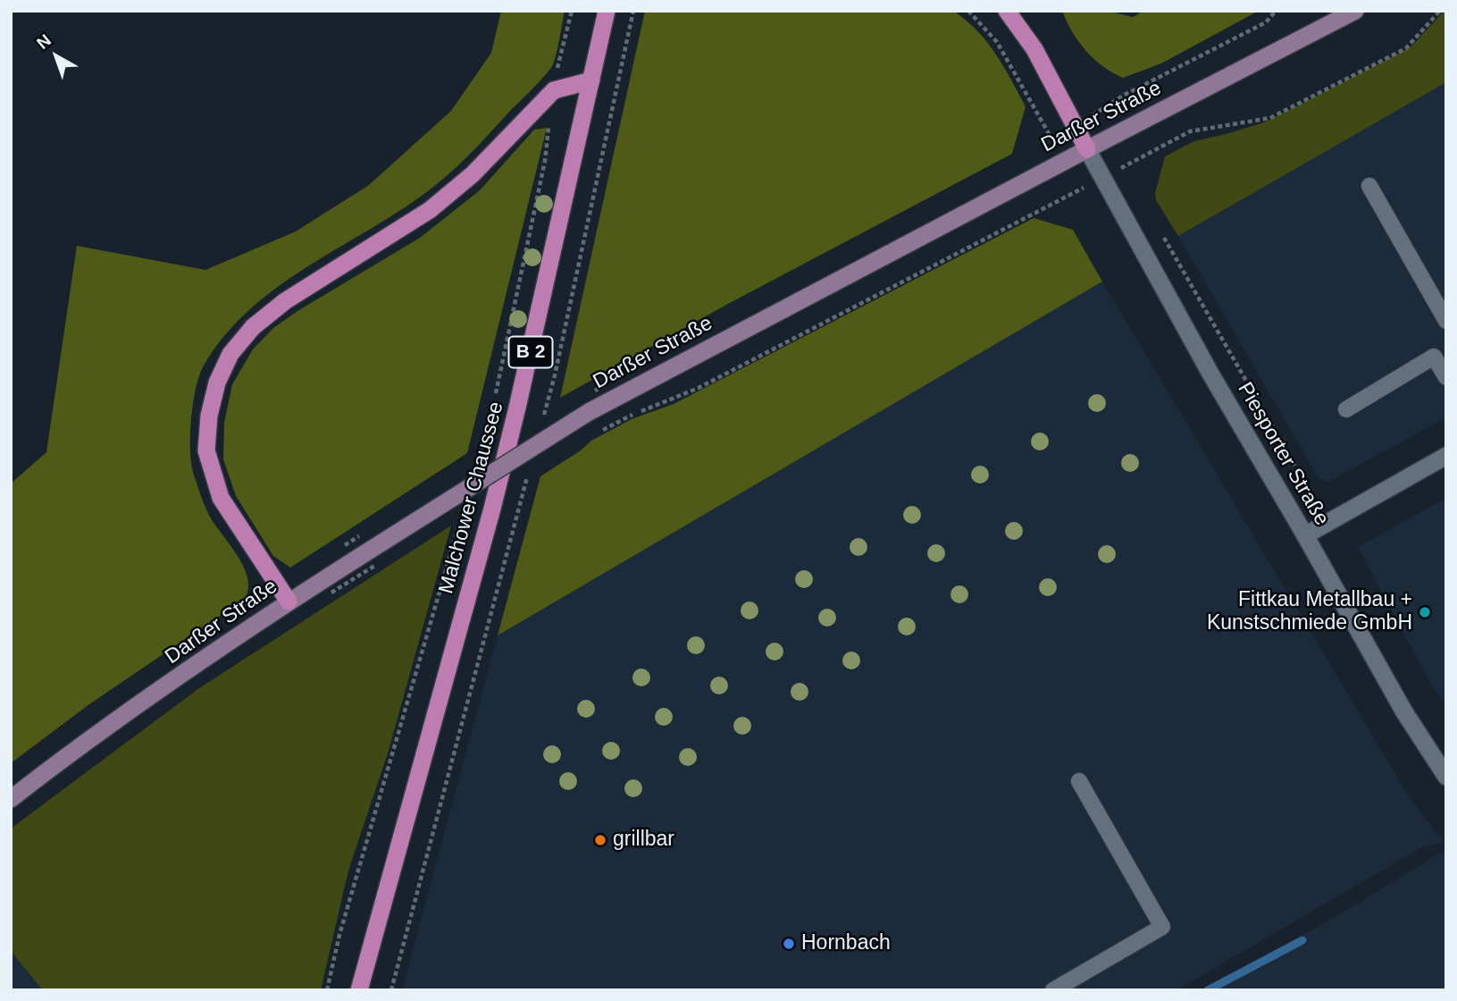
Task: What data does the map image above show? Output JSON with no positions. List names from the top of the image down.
{
  "streets": {
    "main road": ["Darßer Straße", "B 2", "Malchower Chaussee"],
    "street": ["Piesporter Straße"]
  },
  "crossings": [
    ["Darßer Straße", "Piesporter Straße"]
  ],
  "places": ["Fittkau Metallbau + Kunstschmiede GmbH", "grillbar", "Hornbach"],
  "north": "top left"
}
